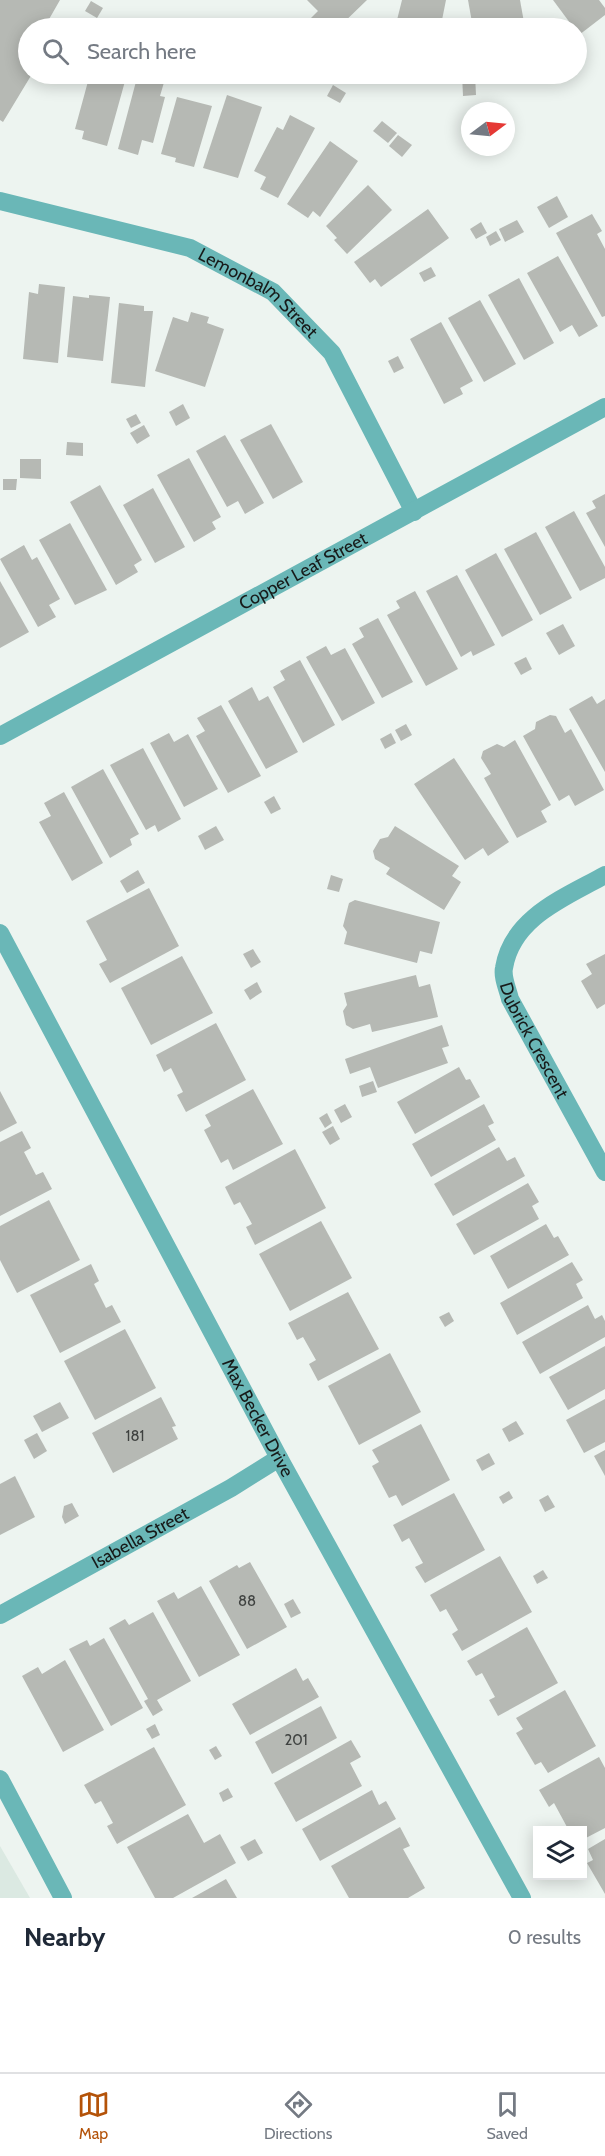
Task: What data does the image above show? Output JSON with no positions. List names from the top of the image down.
{
  "streets": {
    "street": [
      "Lemonbalm Street",
      "Copper Leaf Street",
      "Dubrick Crescent",
      "Max Becker Drive",
      "Isabella Street"
    ]
  },
  "crossings": [
    ["Lemonbalm Street", "Copper Leaf Street"],
    ["Max Becker Drive", "Isabella Street"]
  ],
  "house_numbers": ["181", "88", "201"],
  "north": "right",
  "page": {
    "search": "Search here",
    "heading": ["Nearby", "0 results"],
    "nav": ["Map", "Directions", "Saved"]
  }
}
